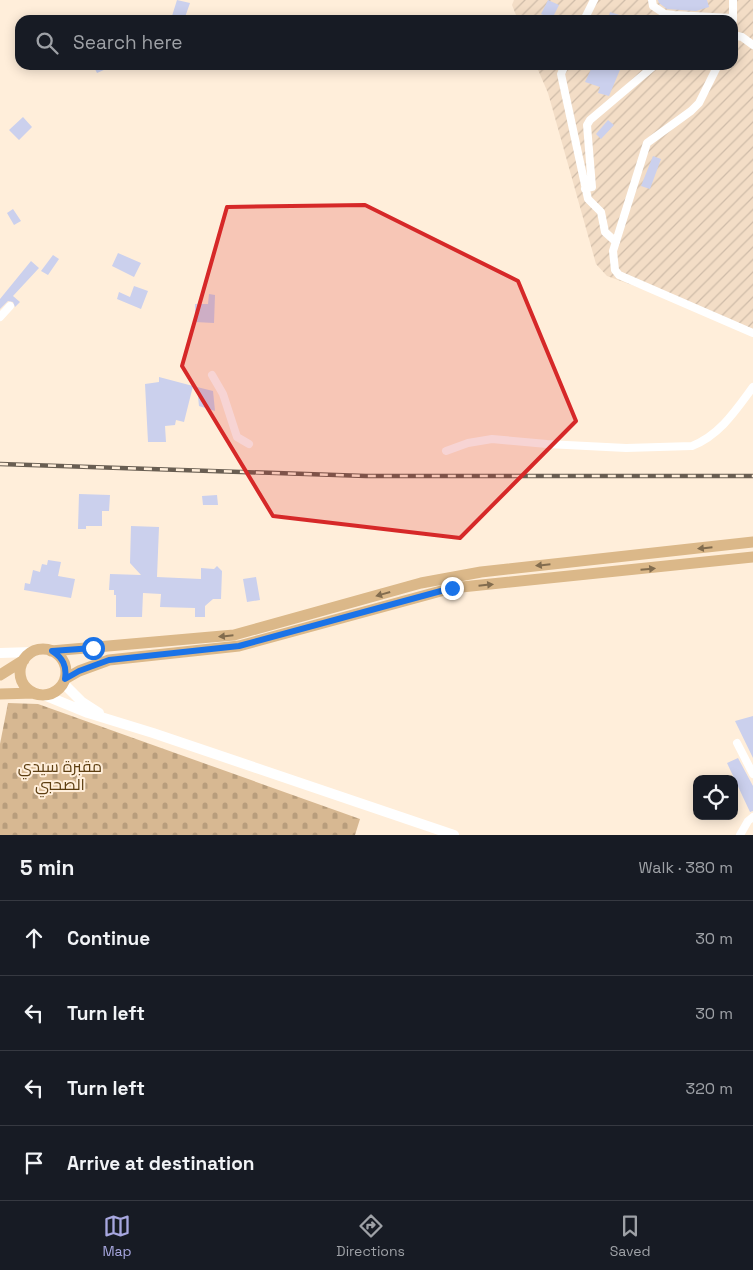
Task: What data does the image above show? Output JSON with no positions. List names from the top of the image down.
{
  "parks": ["مقبرة سيدي الصحبي"],
  "page": {
    "search": "Search here",
    "heading": ["5 min", "Walk · 380 m"],
    "list": [
      ["Continue", "30 m"],
      ["Turn left", "30 m"],
      ["Turn left", "320 m"],
      "Arrive at destination"
    ],
    "nav": ["Map", "Directions", "Saved"]
  }
}
